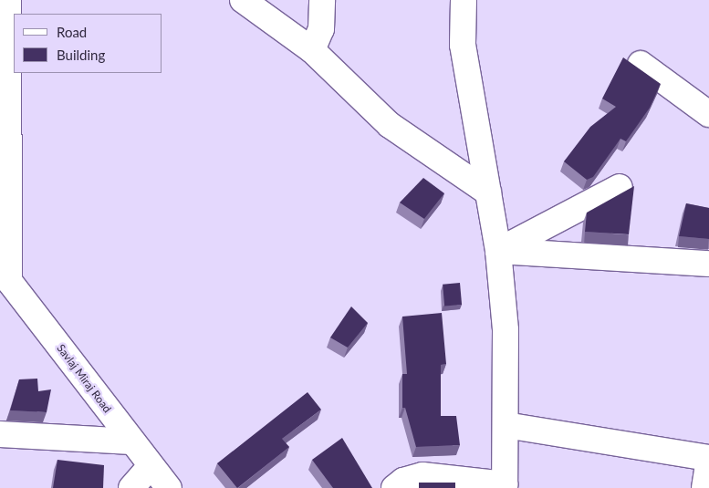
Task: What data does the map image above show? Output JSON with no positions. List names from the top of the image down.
{
  "streets": {
    "street": ["Savlaj Miraj Road"]
  },
  "legend": ["Road", "Building"]
}
